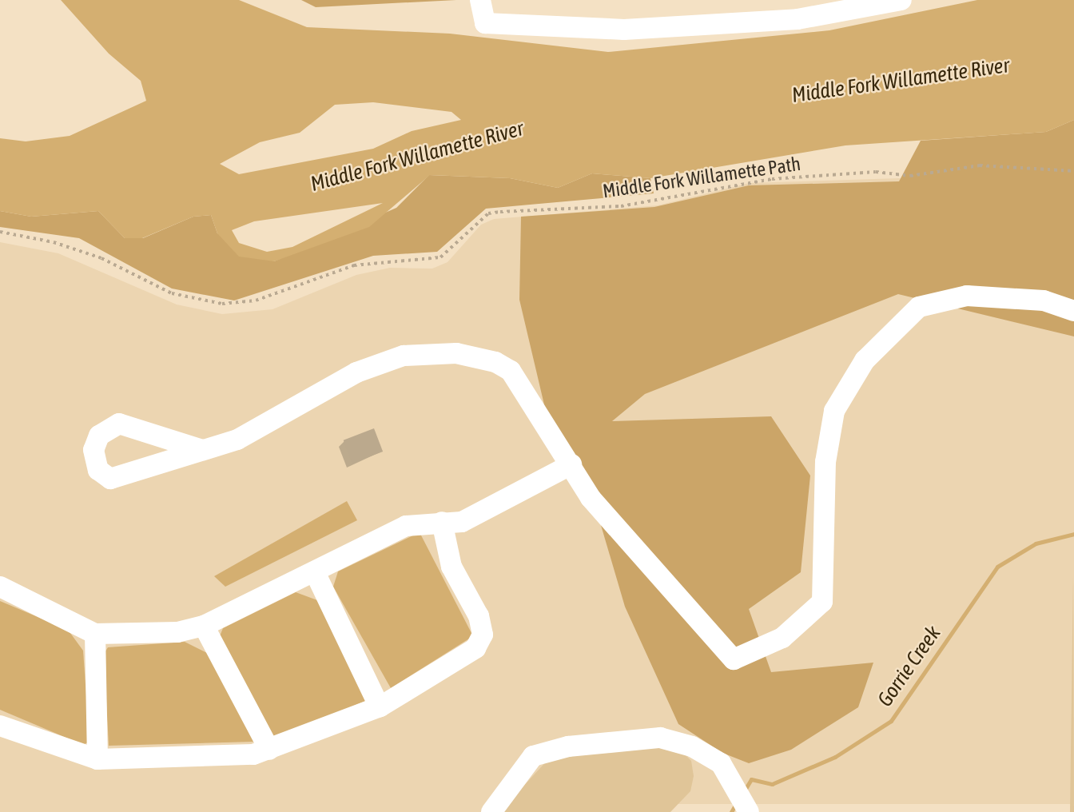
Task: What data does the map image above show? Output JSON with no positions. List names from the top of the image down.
{
  "streets": {
    "path": ["Middle Fork Willamette Path"]
  },
  "water": ["Middle Fork Willamette River", "Gorrie Creek"]
}
